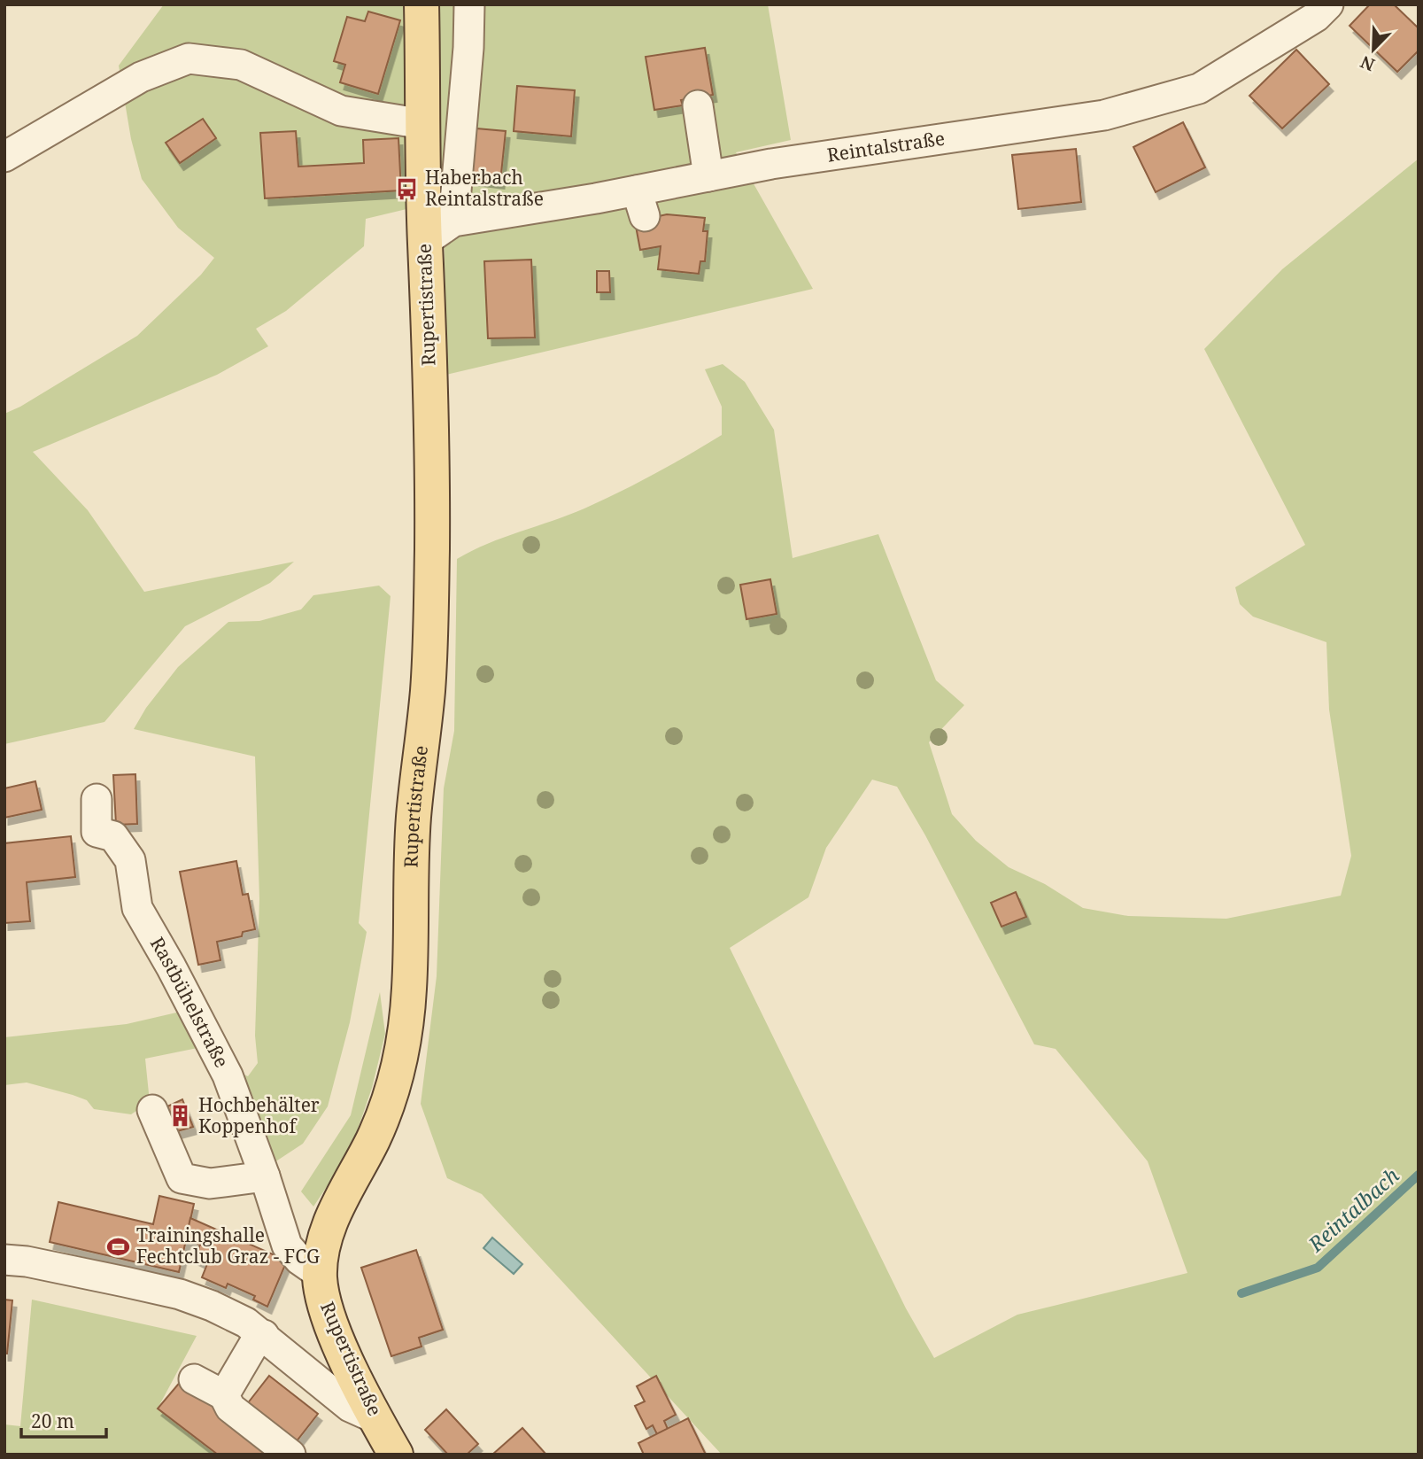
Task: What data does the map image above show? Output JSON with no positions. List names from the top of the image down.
{
  "streets": {
    "main road": ["Rupertistraße"],
    "street": ["Reintalstraße", "Rastbühelstraße"]
  },
  "crossings": [
    ["Reintalstraße", "Rupertistraße"],
    ["Rupertistraße", "Rastbühelstraße"]
  ],
  "water": ["Reintalbach"],
  "places": {
    "bus stop": ["Haberbach Reintalstraße"],
    "building": ["Hochbehälter Koppenhof"],
    "sports": ["Trainingshalle Fechtclub Graz - FCG"]
  },
  "scale_bar": "20 m",
  "north": "bottom left"
}
